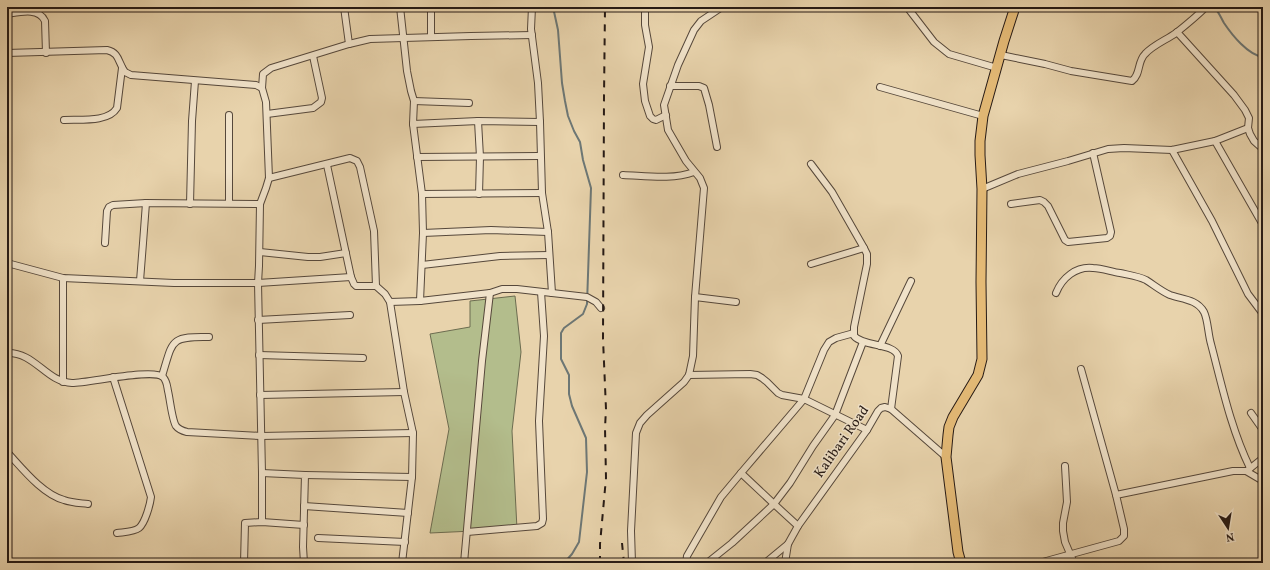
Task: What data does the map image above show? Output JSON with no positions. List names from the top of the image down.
{
  "streets": {
    "street": ["Kalibari Road"]
  },
  "north": "bottom"
}
